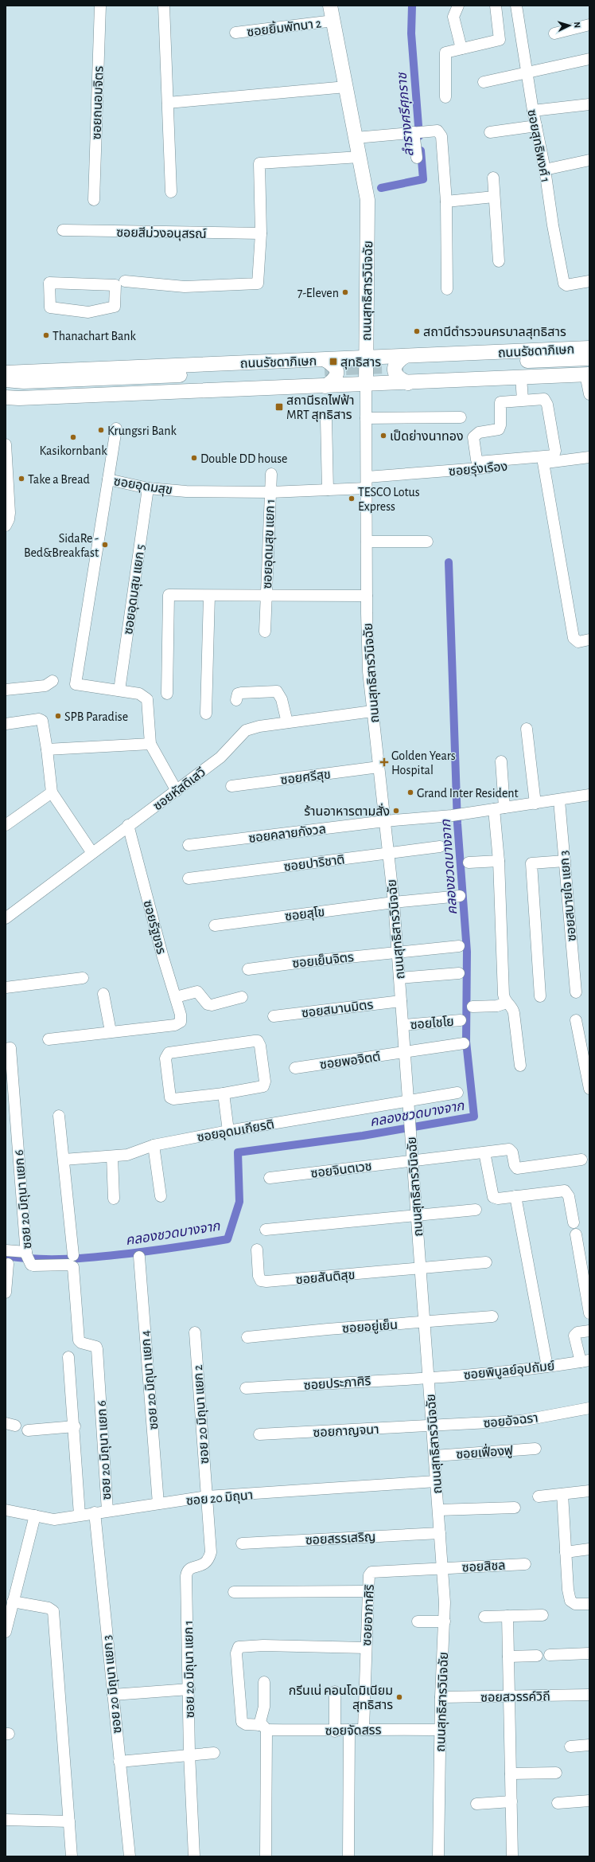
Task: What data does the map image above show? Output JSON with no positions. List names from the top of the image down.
{
  "streets": {
    "main road": ["ถนนสุทธิสารวินิจฉัย", "ถนนรัชดาภิเษก"],
    "street": [
      "ซอยยิ้มพัทนา 2",
      "ซอยถนอมจิตร",
      "ซอยสุทธิพงศ์ 1",
      "ซอยสีม่วงอนุสรณ์",
      "ซอยรุ่งเรือง",
      "ซอยอุดมสุข",
      "ซอยอุดมสุข แยก 1",
      "ซอยอุดมสุข แยก 5",
      "ซอยศรีสุข",
      "ซอยหัสดิเสวี",
      "ซอยคลายกังวล",
      "ซอยปาริชาติ",
      "ซอยสบายใจ แยก 3",
      "ซอยสุโข",
      "ซอยรัฐขจร",
      "ซอยเย็นจิตร",
      "ซอยสมานมิตร",
      "ซอยไชโย",
      "ซอยพอจิตต์",
      "ซอยอุดมเกียรติ",
      "ซอยจินตเวช",
      "ซอย 20 มิถุนา แยก 6",
      "ซอยสันติสุข",
      "ซอยอยู่เย็น",
      "ซอยพิบูลย์อุปถัมย์",
      "ซอย 20 มิถุนา แยก 4",
      "ซอยประภาศิริ",
      "ซอย 20 มิถุนา แยก 2",
      "ซอยอัจฉรา",
      "ซอยกาญจนา",
      "ซอยเฟื่องฟู",
      "ซอย 20 มิถุนา",
      "ซอยสรรเสริญ",
      "ซอยสิชล",
      "ซอยอาภาศิริ",
      "ซอย 20 มิถุนา แยก 1",
      "ซอย 20 มิถุนา แยก 3",
      "ซอยสวรรค์วิถี",
      "ซอยจัดสรร"
    ]
  },
  "crossings": [
    ["ซอยยิ้มพัทนา 2", "ถนนสุทธิสารวินิจฉัย"],
    ["ถนนสุทธิสารวินิจฉัย", "ถนนรัชดาภิเษก"],
    ["ถนนสุทธิสารวินิจฉัย", "ซอยรุ่งเรือง"],
    ["ถนนสุทธิสารวินิจฉัย", "ซอยอุดมสุข"],
    ["ถนนสุทธิสารวินิจฉัย", "ซอยศรีสุข"],
    ["ถนนสุทธิสารวินิจฉัย", "ซอยหัสดิเสวี"],
    ["ถนนสุทธิสารวินิจฉัย", "ซอยคลายกังวล"],
    ["ถนนสุทธิสารวินิจฉัย", "ซอยปาริชาติ"],
    ["ถนนสุทธิสารวินิจฉัย", "ซอยสุโข"],
    ["ถนนสุทธิสารวินิจฉัย", "ซอยเย็นจิตร"],
    ["ถนนสุทธิสารวินิจฉัย", "ซอยสมานมิตร"],
    ["ถนนสุทธิสารวินิจฉัย", "ซอยไชโย"],
    ["ถนนสุทธิสารวินิจฉัย", "ซอยพอจิตต์"],
    ["ถนนสุทธิสารวินิจฉัย", "ซอยอุดมเกียรติ"],
    ["ถนนสุทธิสารวินิจฉัย", "ซอยจินตเวช"],
    ["ถนนสุทธิสารวินิจฉัย", "ซอยสันติสุข"],
    ["ถนนสุทธิสารวินิจฉัย", "ซอยอยู่เย็น"],
    ["ถนนสุทธิสารวินิจฉัย", "ซอยพิบูลย์อุปถัมย์"],
    ["ถนนสุทธิสารวินิจฉัย", "ซอยประภาศิริ"],
    ["ถนนสุทธิสารวินิจฉัย", "ซอยอัจฉรา"],
    ["ถนนสุทธิสารวินิจฉัย", "ซอยกาญจนา"],
    ["ถนนสุทธิสารวินิจฉัย", "ซอยเฟื่องฟู"],
    ["ถนนสุทธิสารวินิจฉัย", "ซอย 20 มิถุนา"],
    ["ถนนสุทธิสารวินิจฉัย", "ซอยสรรเสริญ"],
    ["ถนนสุทธิสารวินิจฉัย", "ซอยสิชล"],
    ["ถนนสุทธิสารวินิจฉัย", "ซอยอาภาศิริ"],
    ["ถนนสุทธิสารวินิจฉัย", "ซอยสวรรค์วิถี"],
    ["ถนนสุทธิสารวินิจฉัย", "ซอยจัดสรร"],
    ["ซอยรุ่งเรือง", "ซอยอุดมสุข"],
    ["ซอยอุดมสุข", "ซอยอุดมสุข แยก 1"],
    ["ซอยอุดมสุข", "ซอยอุดมสุข แยก 5"],
    ["ซอยหัสดิเสวี", "ซอยรัฐขจร"],
    ["ซอย 20 มิถุนา แยก 6", "ซอย 20 มิถุนา"],
    ["ซอยพิบูลย์อุปถัมย์", "ซอยประภาศิริ"],
    ["ซอย 20 มิถุนา แยก 4", "ซอย 20 มิถุนา"],
    ["ซอย 20 มิถุนา แยก 2", "ซอย 20 มิถุนา"],
    ["ซอย 20 มิถุนา แยก 2", "ซอย 20 มิถุนา แยก 1"],
    ["ซอยอัจฉรา", "ซอยกาญจนา"],
    ["ซอย 20 มิถุนา", "ซอย 20 มิถุนา แยก 1"],
    ["ซอย 20 มิถุนา", "ซอย 20 มิถุนา แยก 3"],
    ["ซอยสิชล", "ซอยอาภาศิริ"],
    ["ซอยอาภาศิริ", "ซอยจัดสรร"]
  ],
  "water": ["ลำรางศรีศุภราช", "คลองชวดบางจาก"],
  "places": {
    "other": [
      "7-Eleven",
      "สถานีตำรวจนครบาลสุทธิสาร",
      "Thanachart Bank",
      "Krungsri Bank",
      "เป็ดย่างนาทอง",
      "Kasikornbank",
      "Double DD house",
      "Take a Bread",
      "TESCO Lotus Express",
      "SidaRe - Bed&Breakfast",
      "SPB Paradise",
      "Grand Inter Resident",
      "ร้านอาหารตามสั่ง",
      "กรีนเน่ คอนโดมิเนียม สุทธิสาร"
    ],
    "transit": ["สุทธิสาร", "สถานีรถไฟฟ้า MRT สุทธิสาร"],
    "health": ["Golden Years Hospital"]
  },
  "north": "right"
}
